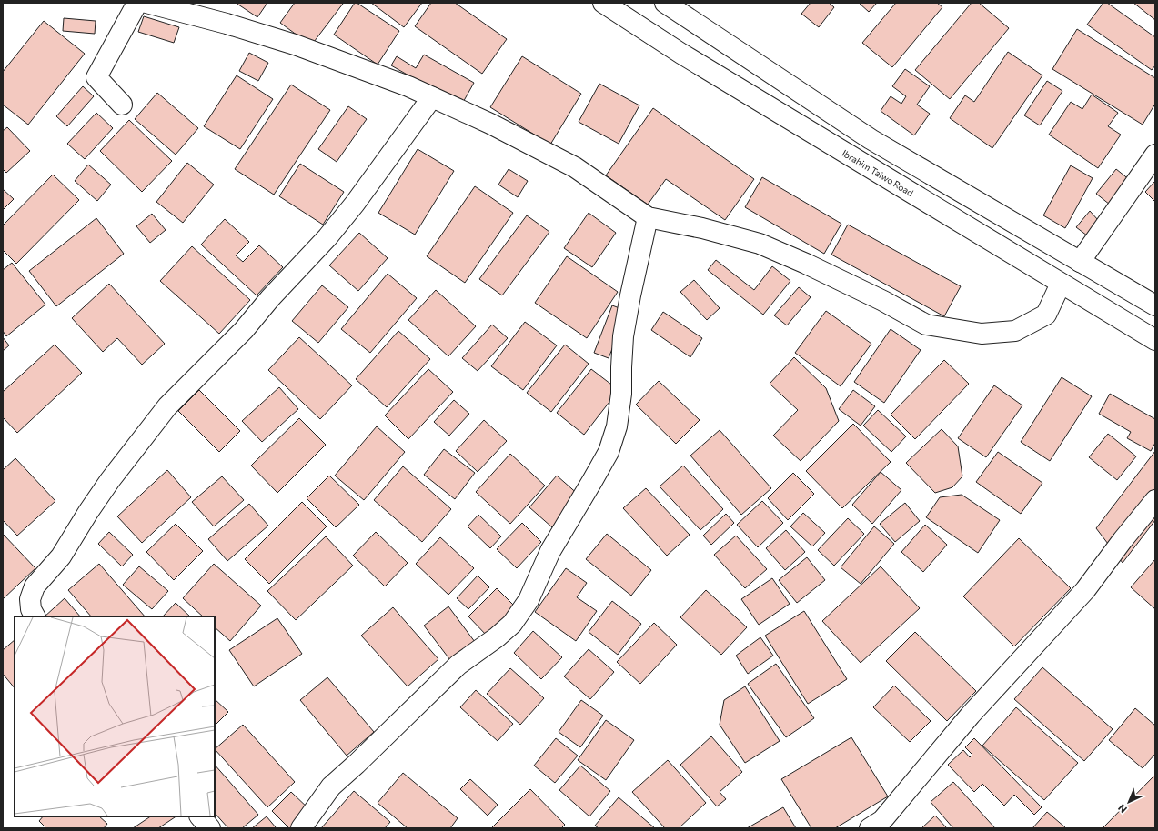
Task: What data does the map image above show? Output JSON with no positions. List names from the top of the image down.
{
  "streets": {
    "street": ["Ibrahim Taiwo Road"]
  },
  "north": "bottom left"
}
